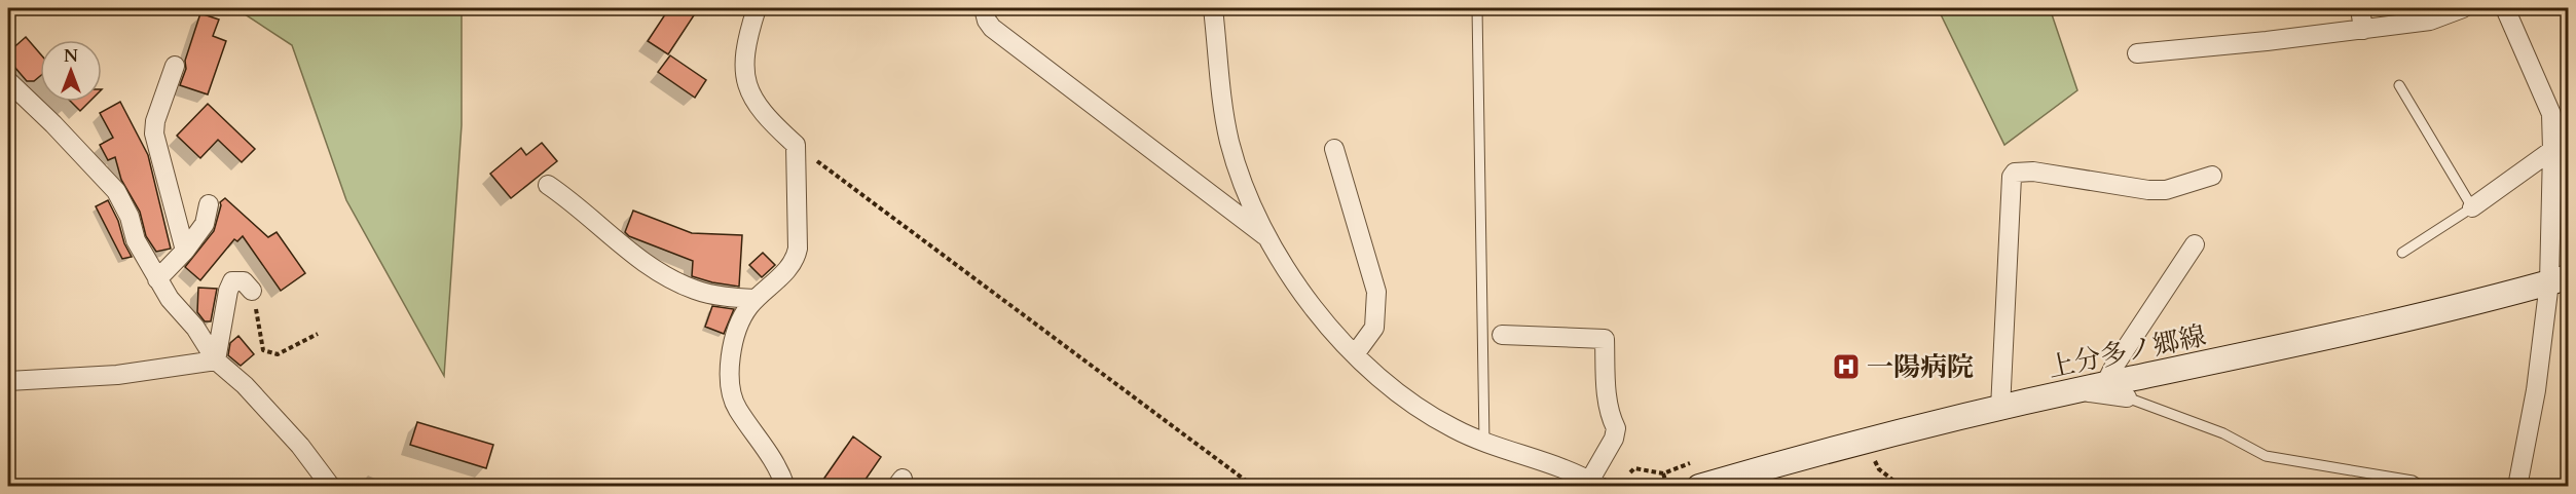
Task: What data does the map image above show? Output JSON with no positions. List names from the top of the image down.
{
  "streets": {
    "main road": ["上分多ノ郷線"]
  },
  "places": {
    "hospital": ["一陽病院"]
  },
  "north": "top"
}
